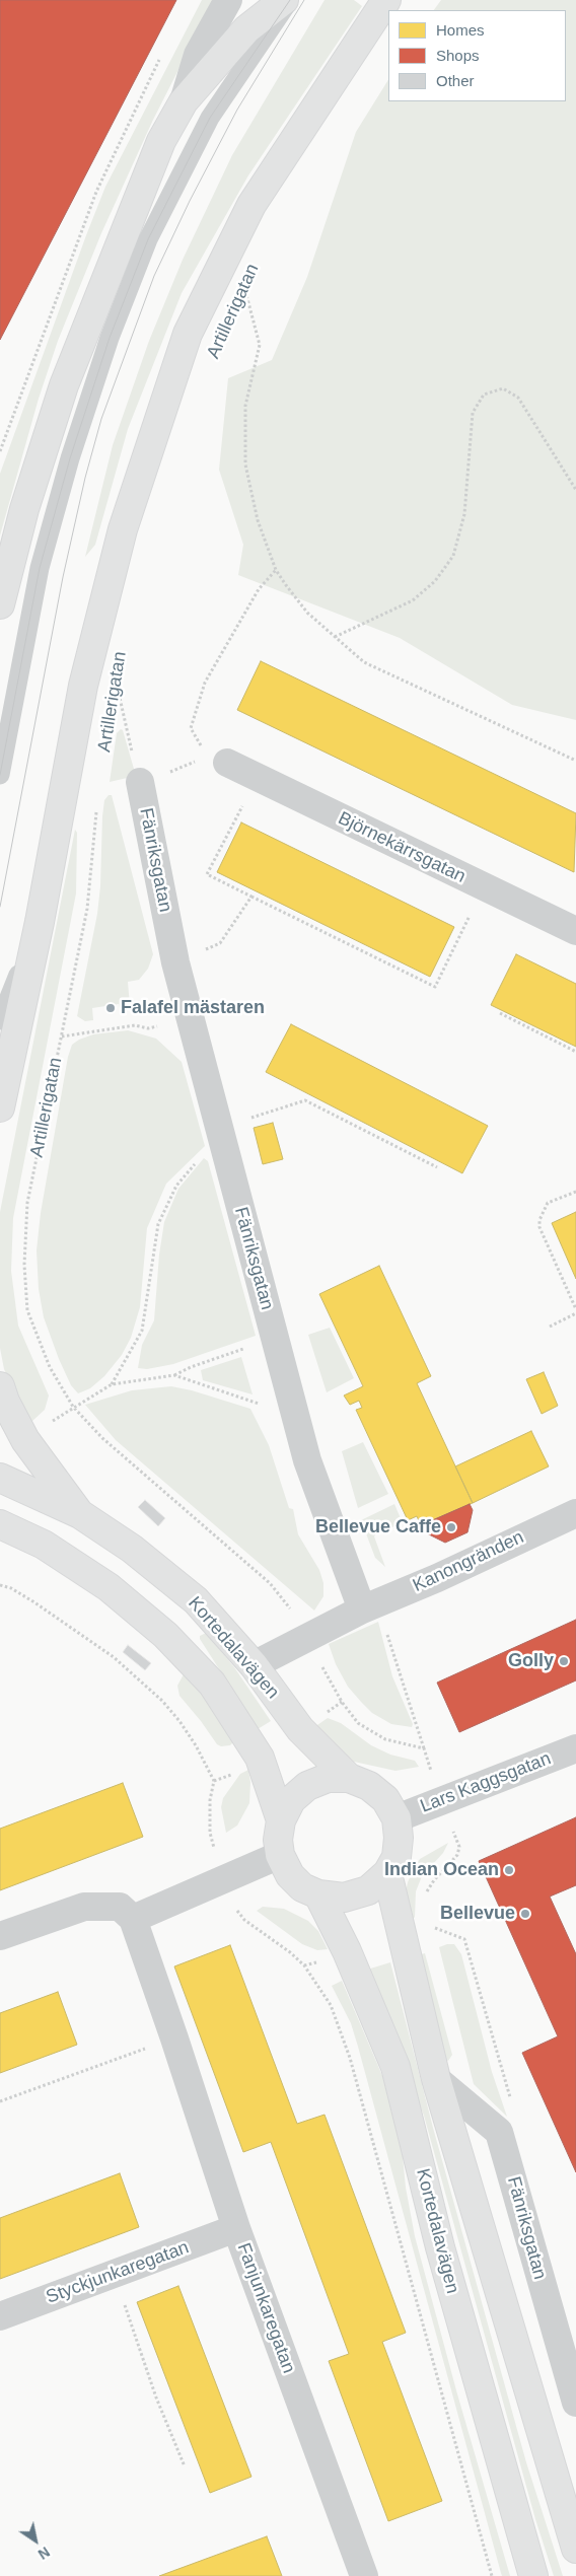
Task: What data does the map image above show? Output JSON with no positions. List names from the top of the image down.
{
  "streets": {
    "main road": ["Artillerigatan", "Kortedalavägen"],
    "street": [
      "Björnekärrsgatan",
      "Fänriksgatan",
      "Kanongränden",
      "Lars Kaggsgatan",
      "Styckjunkaregatan",
      "Fanjunkaregatan"
    ]
  },
  "crossings": [
    ["Artillerigatan", "Fänriksgatan"],
    ["Fänriksgatan", "Kanongränden"],
    ["Kortedalavägen", "Lars Kaggsgatan"],
    ["Styckjunkaregatan", "Fanjunkaregatan"]
  ],
  "places": [
    "Falafel mästaren",
    "Bellevue Caffe",
    "Golly",
    "Indian Ocean",
    "Bellevue"
  ],
  "legend": ["Homes", "Shops", "Other"],
  "north": "bottom right"
}
